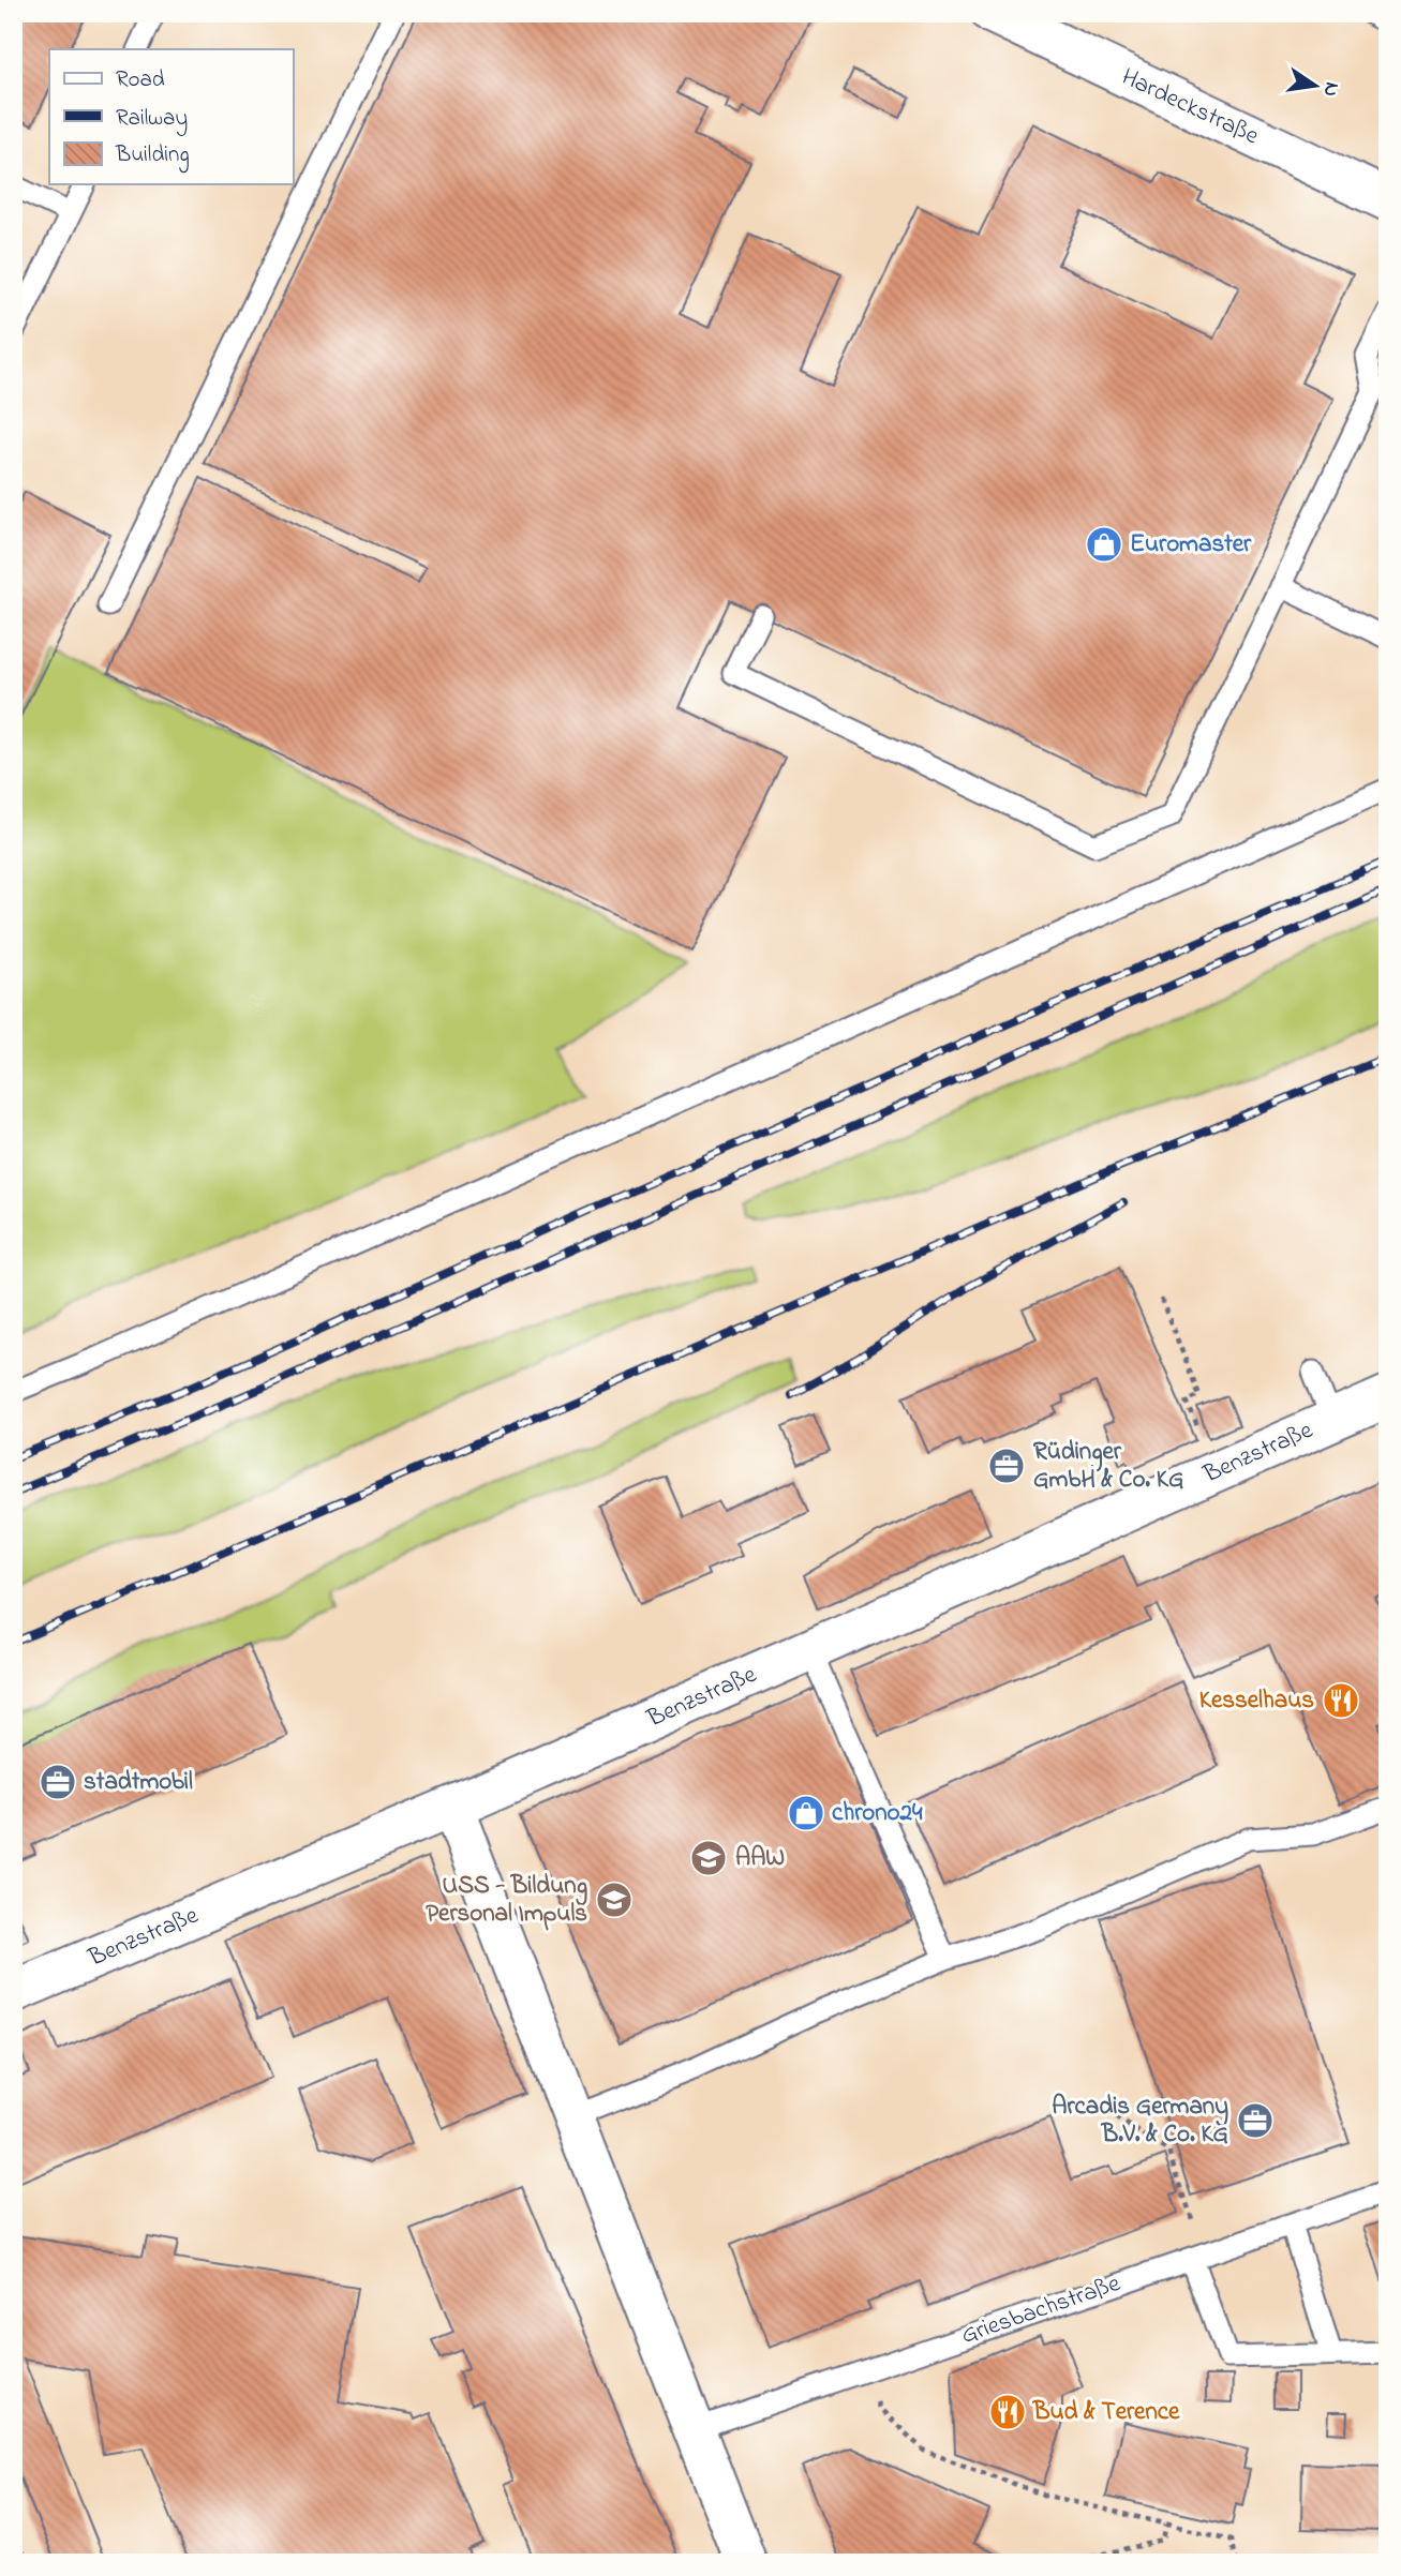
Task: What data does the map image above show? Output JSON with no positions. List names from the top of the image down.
{
  "streets": {
    "street": ["Hardeckstraße", "Benzstraße"],
    "lane": ["Griesbachstraße"]
  },
  "places": {
    "shop": ["Euromaster", "chrono24"],
    "office": ["Rüdinger GmbH & Co. KG", "stadtmobil", "Arcadis Germany B.V. & Co. KG"],
    "restaurant": ["Kesselhaus", "Bud & Terence"],
    "school or university": ["AAW", "USS - Bildung Personal Impuls"]
  },
  "legend": ["Road", "Railway", "Building"],
  "north": "right"
}
